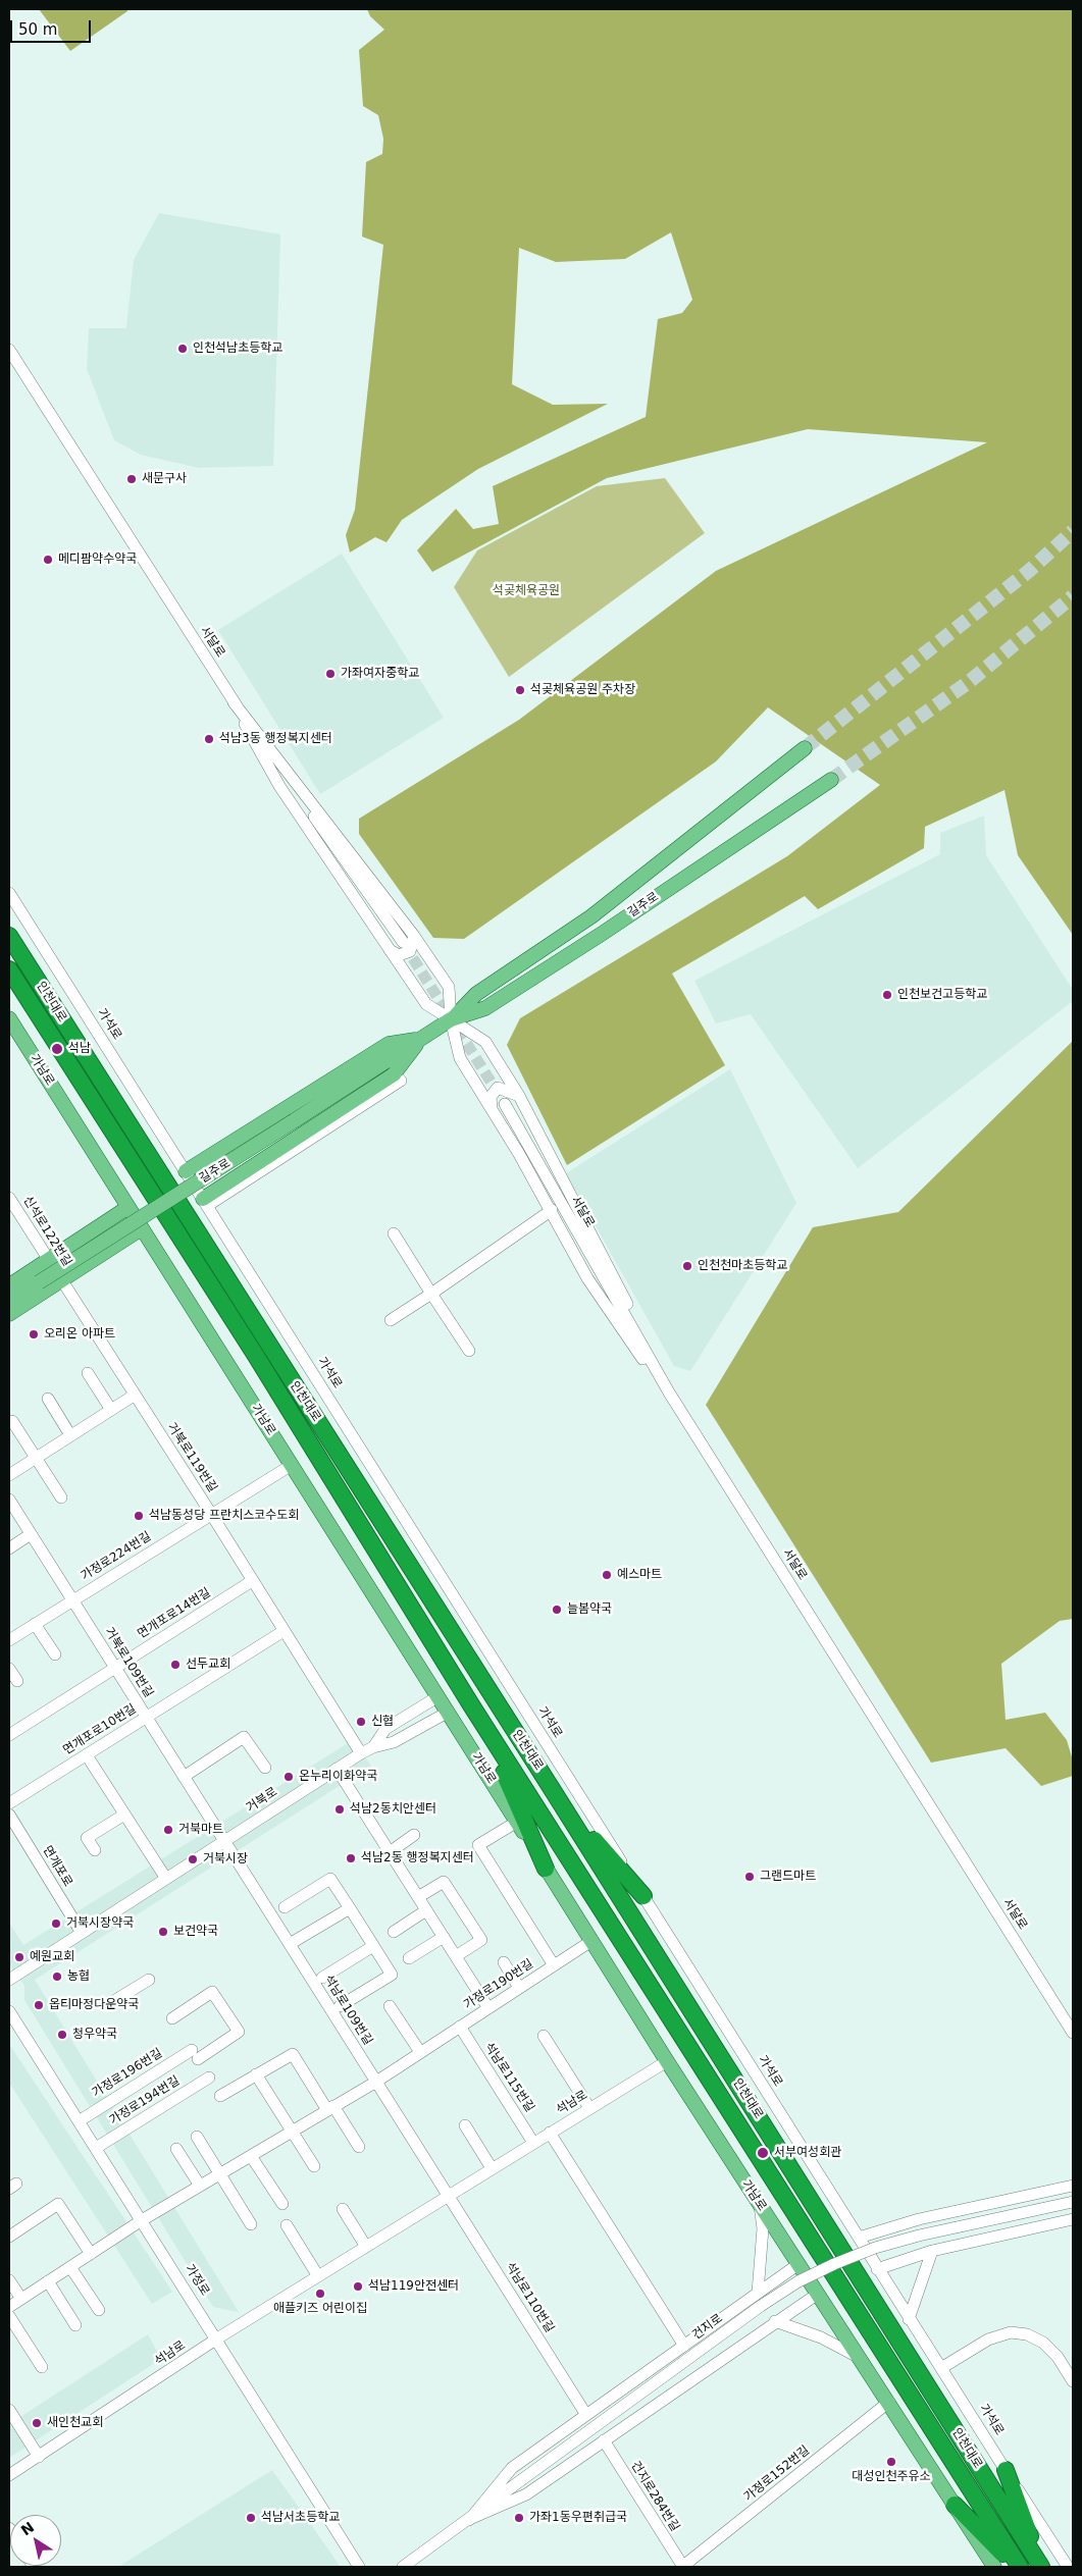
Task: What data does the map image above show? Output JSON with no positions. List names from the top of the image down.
{
  "streets": {
    "highway": ["인천대로"],
    "main road": ["길주로", "가남로"],
    "street": [
      "서달로",
      "가석로",
      "신석로122번길",
      "거북로119번길",
      "가정로224번길",
      "면개포로14번길",
      "거북로109번길",
      "면개포로10번길",
      "거북로",
      "면개포로",
      "가정로190번길",
      "석남로109번길",
      "가정로196번길",
      "석남로115번길",
      "가정로194번길",
      "석남로",
      "가정로",
      "석남로110번길",
      "건지로",
      "가정로152번길",
      "건지로284번길"
    ]
  },
  "crossings": [
    ["길주로", "가석로"],
    ["가남로", "가정로224번길"],
    ["가남로", "거북로"],
    ["가남로", "가정로190번길"],
    ["가남로", "석남로"],
    ["가남로", "가정로152번길"],
    ["신석로122번길", "거북로119번길"],
    ["거북로119번길", "가정로224번길"],
    ["거북로119번길", "면개포로14번길"],
    ["거북로119번길", "면개포로10번길"],
    ["거북로119번길", "거북로"],
    ["가정로224번길", "거북로109번길"],
    ["면개포로14번길", "거북로109번길"],
    ["거북로109번길", "면개포로10번길"],
    ["거북로109번길", "거북로"],
    ["거북로109번길", "석남로109번길"],
    ["거북로", "면개포로"],
    ["거북로", "석남로109번길"],
    ["가정로190번길", "석남로109번길"],
    ["가정로190번길", "석남로115번길"],
    ["가정로190번길", "가정로"],
    ["석남로109번길", "석남로"],
    ["석남로109번길", "석남로110번길"],
    ["가정로196번길", "가정로"],
    ["석남로115번길", "석남로"],
    ["가정로194번길", "가정로"],
    ["석남로", "가정로"],
    ["석남로", "석남로110번길"],
    ["가정로152번길", "건지로284번길"]
  ],
  "parks": ["석곶체육공원"],
  "places": [
    "인천석남초등학교",
    "새문구사",
    "메디팜약수약국",
    "가좌여자중학교",
    "석곶체육공원 주차장",
    "석남3동 행정복지센터",
    "인천보건고등학교",
    "석남",
    "인천천마초등학교",
    "오리온 아파트",
    "석남동성당 프란치스코수도회",
    "예스마트",
    "늘봄약국",
    "선두교회",
    "신협",
    "온누리이화약국",
    "석남2동치안센터",
    "거북마트",
    "석남2동 행정복지센터",
    "거북시장",
    "그랜드마트",
    "거북시장약국",
    "보건약국",
    "예원교회",
    "농협",
    "옵티마정다운약국",
    "청우약국",
    "서부여성회관",
    "석남119안전센터",
    "애플키즈 어린이집",
    "새인천교회",
    "대성인천주유소",
    "석남서초등학교",
    "가좌1동우편취급국"
  ],
  "scale_bar": "50 m",
  "north": "top left"
}
